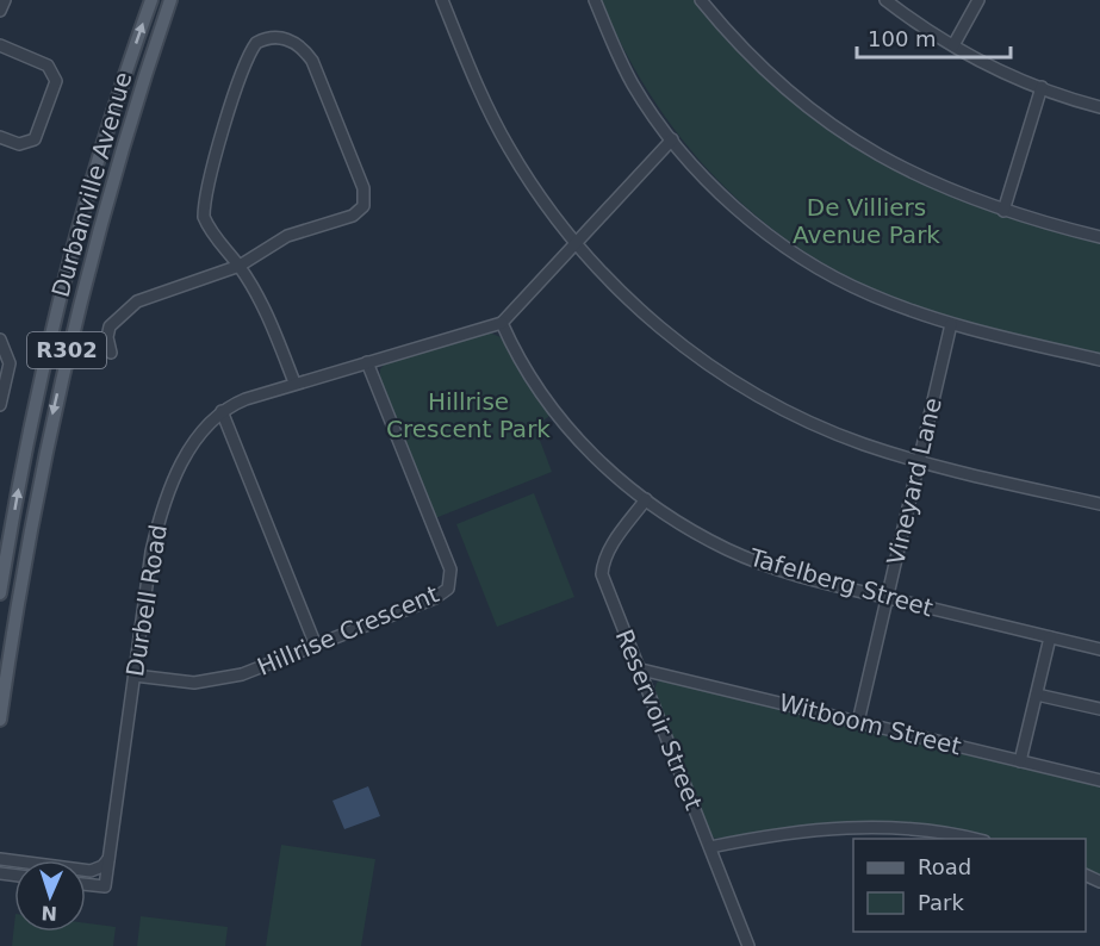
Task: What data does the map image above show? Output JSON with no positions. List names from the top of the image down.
{
  "streets": {
    "main road": ["Durbanville Avenue", "R302"],
    "street": [
      "Vineyard Lane",
      "Tafelberg Street",
      "Durbell Road",
      "Hillrise Crescent",
      "Reservoir Street",
      "Witboom Street"
    ]
  },
  "crossings": [
    ["Vineyard Lane", "Tafelberg Street"],
    ["Vineyard Lane", "Witboom Street"],
    ["Tafelberg Street", "Durbell Road"],
    ["Tafelberg Street", "Reservoir Street"],
    ["Durbell Road", "Hillrise Crescent"],
    ["Reservoir Street", "Witboom Street"]
  ],
  "parks": ["De Villiers Avenue Park", "Hillrise Crescent Park"],
  "legend": ["Road", "Park"],
  "scale_bar": "100 m",
  "north": "bottom"
}
